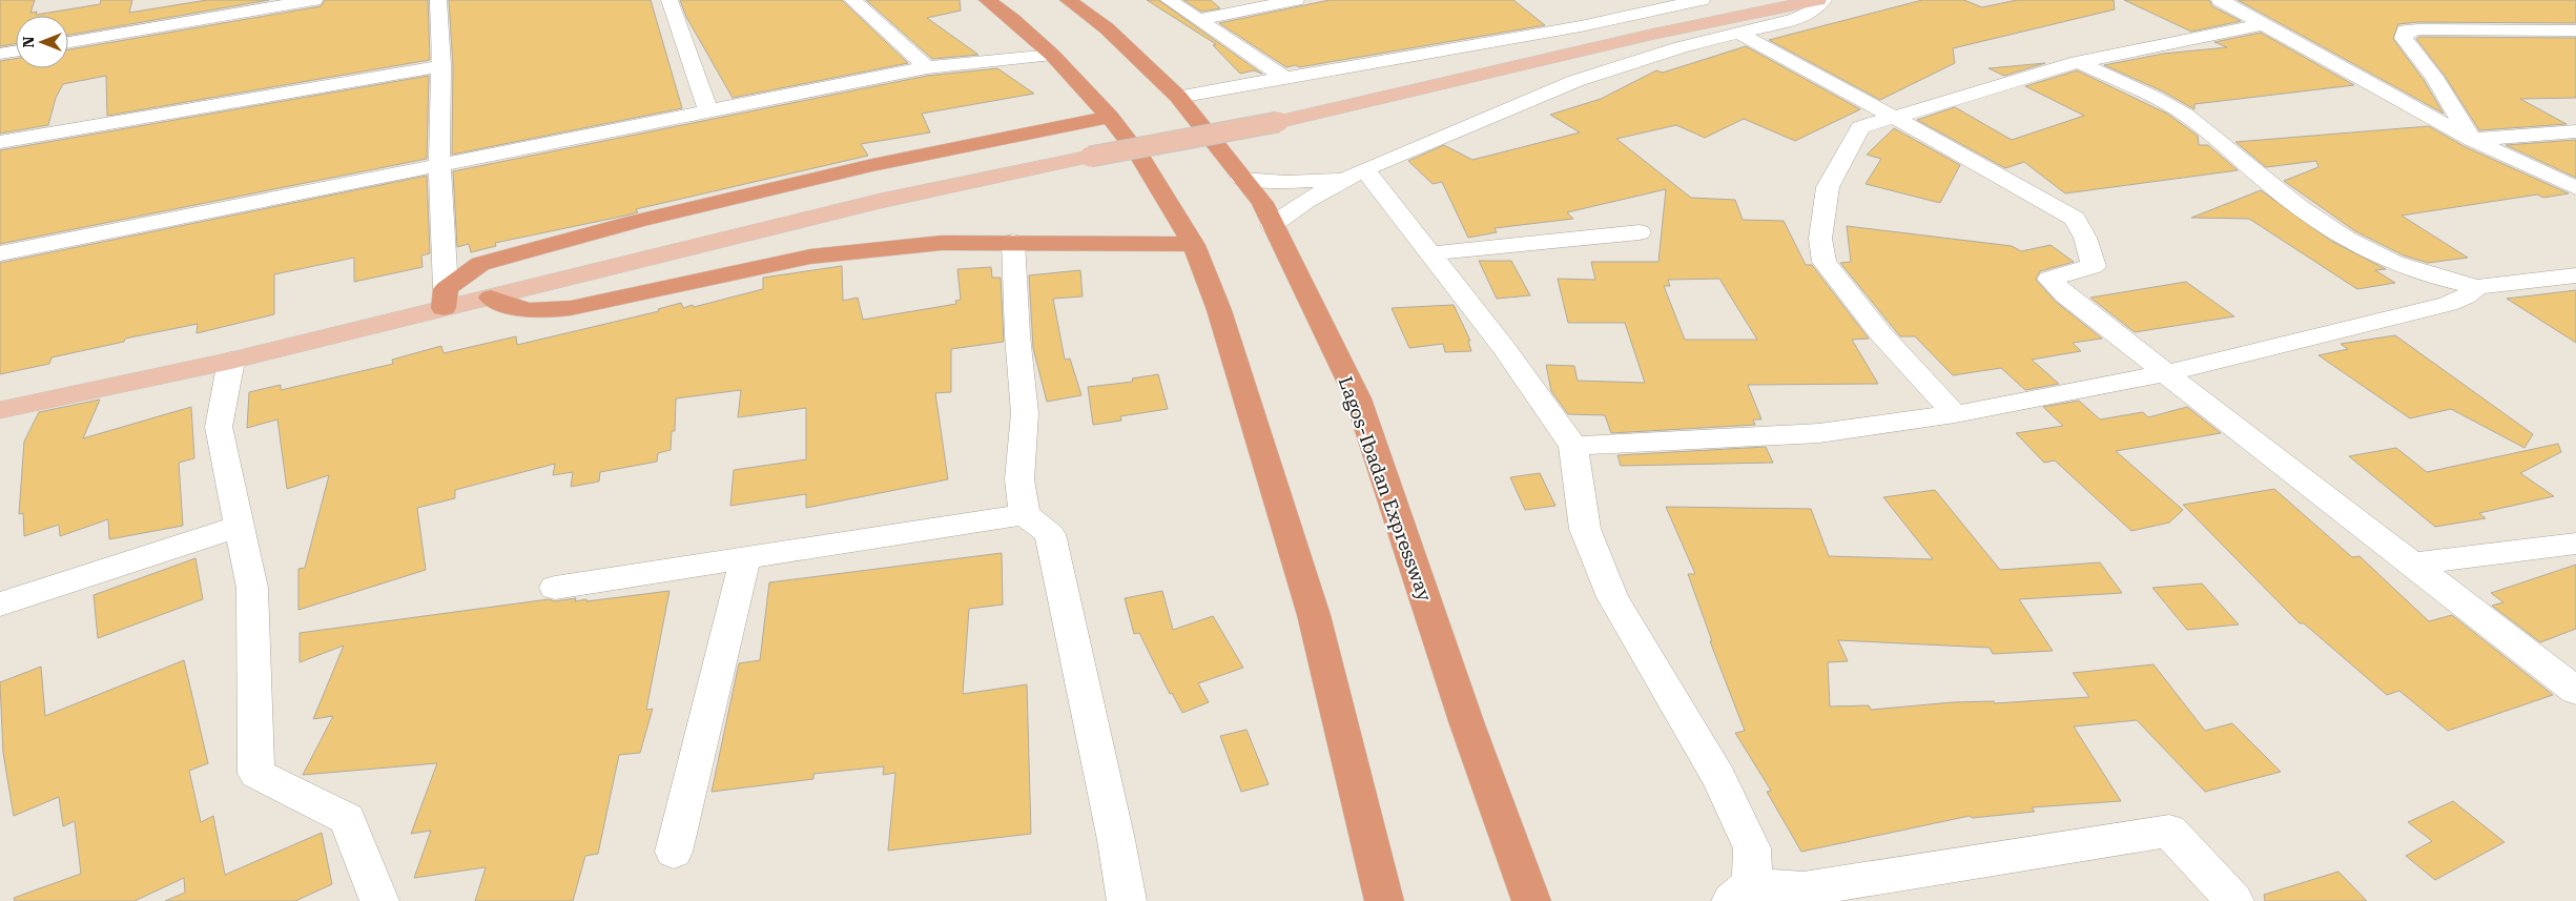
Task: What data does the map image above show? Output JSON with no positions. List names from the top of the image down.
{
  "streets": {
    "highway": ["Lagos-Ibadan Expressway"]
  },
  "north": "left"
}
